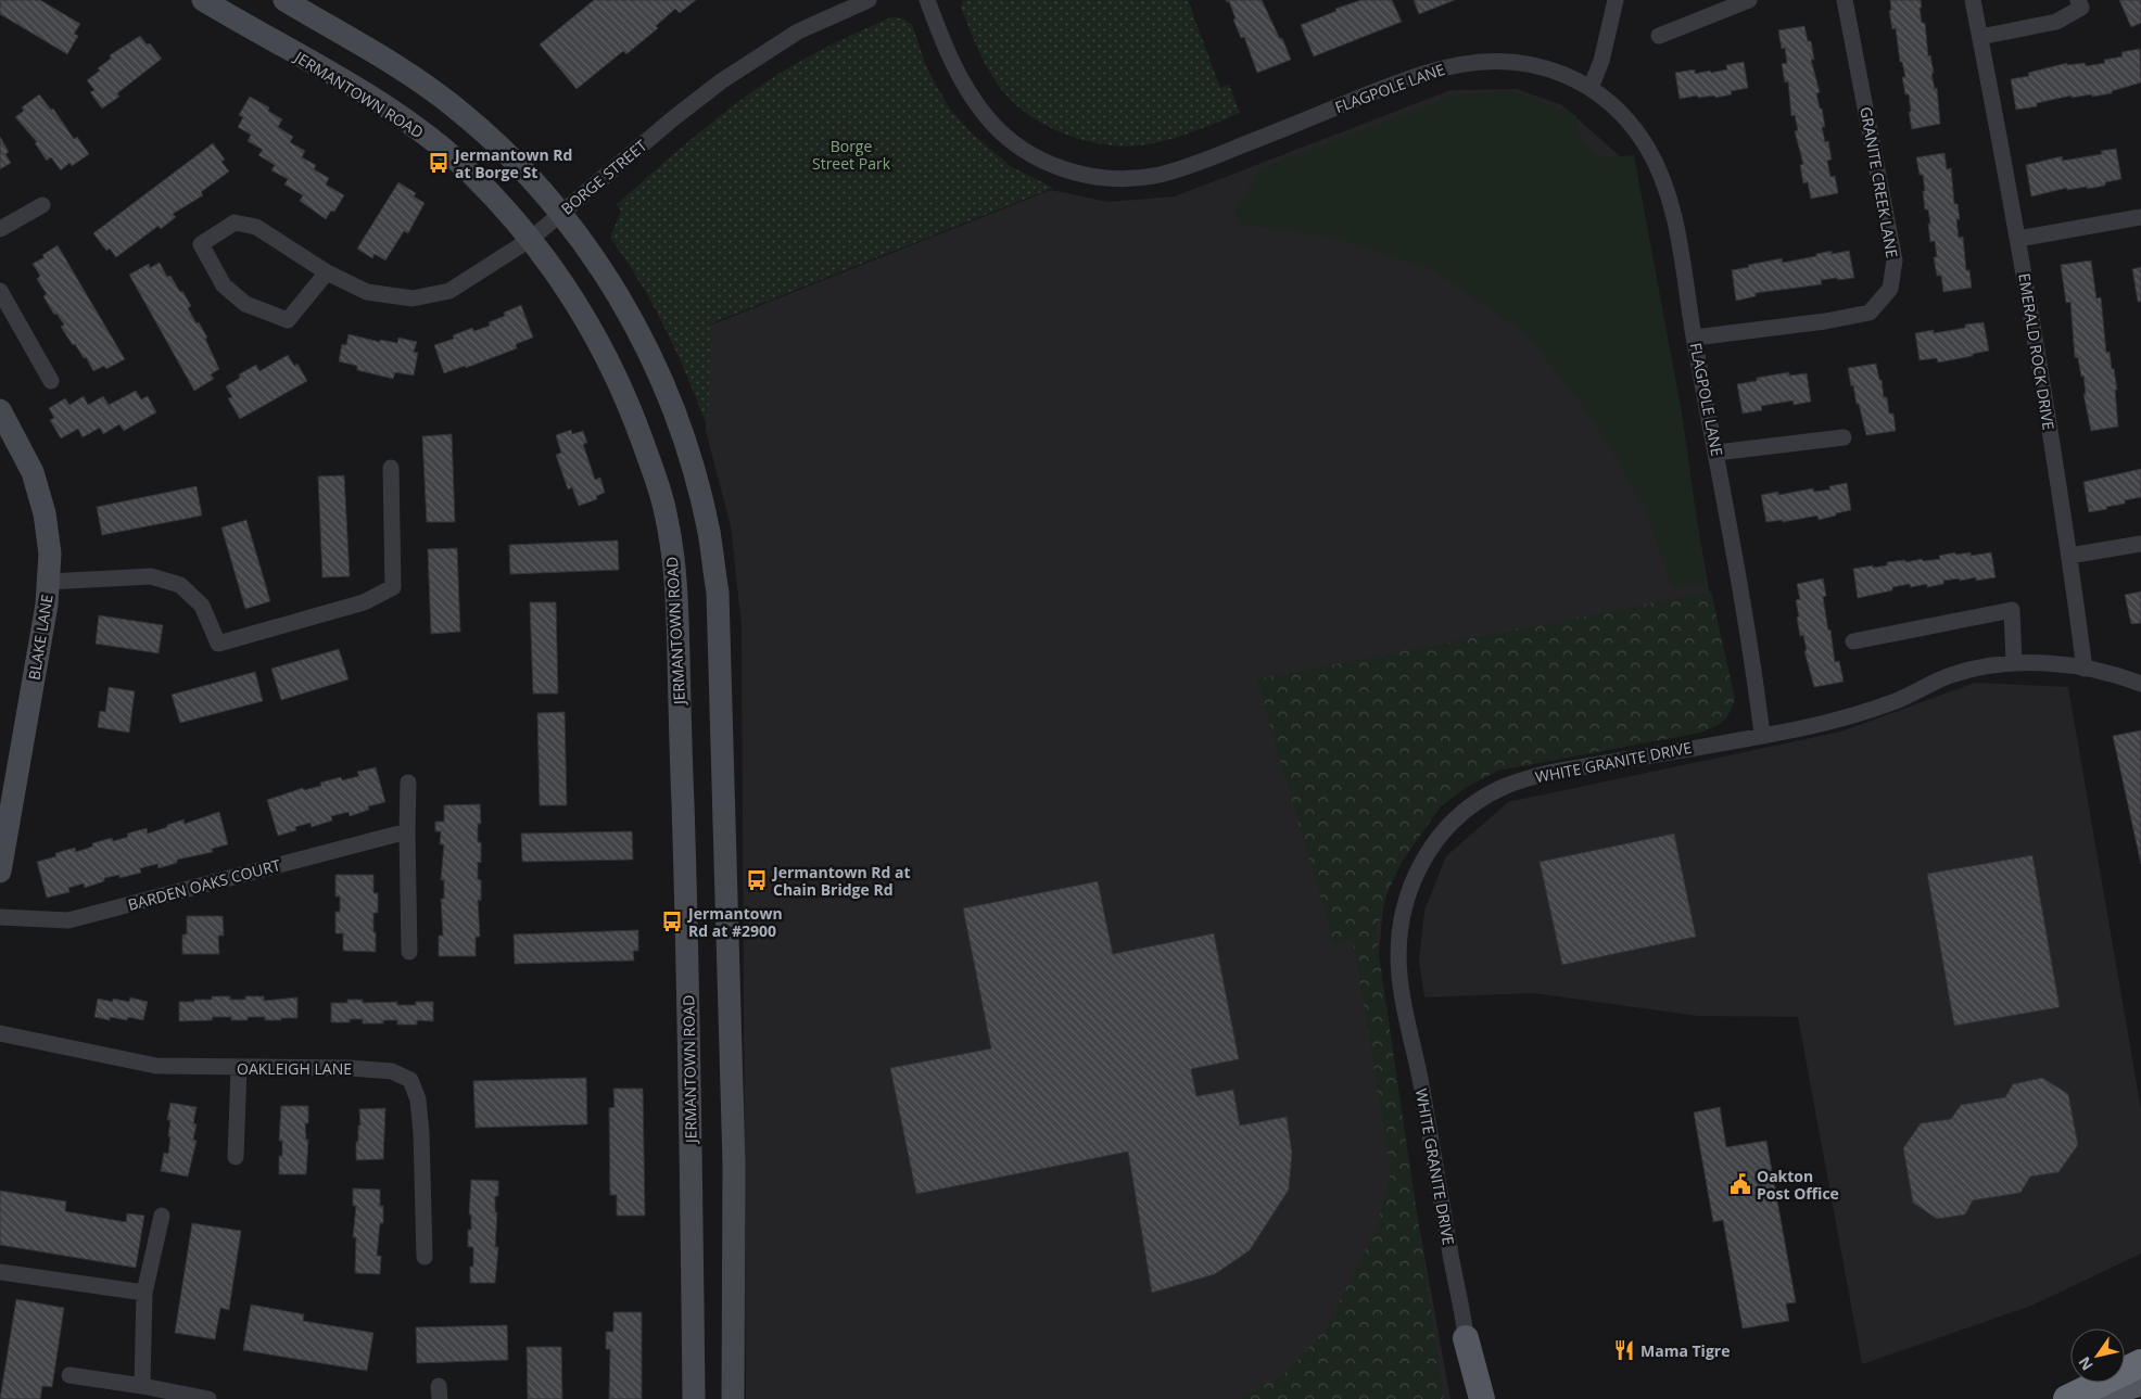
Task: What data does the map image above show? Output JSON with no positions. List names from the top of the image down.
{
  "streets": {
    "main road": ["JERMANTOWN ROAD", "BLAKE LANE"],
    "street": [
      "FLAGPOLE LANE",
      "BORGE STREET",
      "GRANITE CREEK LANE",
      "EMERALD ROCK DRIVE",
      "WHITE GRANITE DRIVE",
      "BARDEN OAKS COURT",
      "OAKLEIGH LANE"
    ]
  },
  "crossings": [
    ["FLAGPOLE LANE", "GRANITE CREEK LANE"],
    ["FLAGPOLE LANE", "WHITE GRANITE DRIVE"],
    ["JERMANTOWN ROAD", "BORGE STREET"],
    ["EMERALD ROCK DRIVE", "WHITE GRANITE DRIVE"]
  ],
  "parks": ["Borge Street Park"],
  "places": {
    "bus stop": ["Jermantown Rd at Borge St", "Jermantown Rd at Chain Bridge Rd", "Jermantown Rd at #2900"],
    "public building": ["Oakton Post Office"],
    "restaurant": ["Mama Tigre"]
  },
  "north": "bottom left"
}
